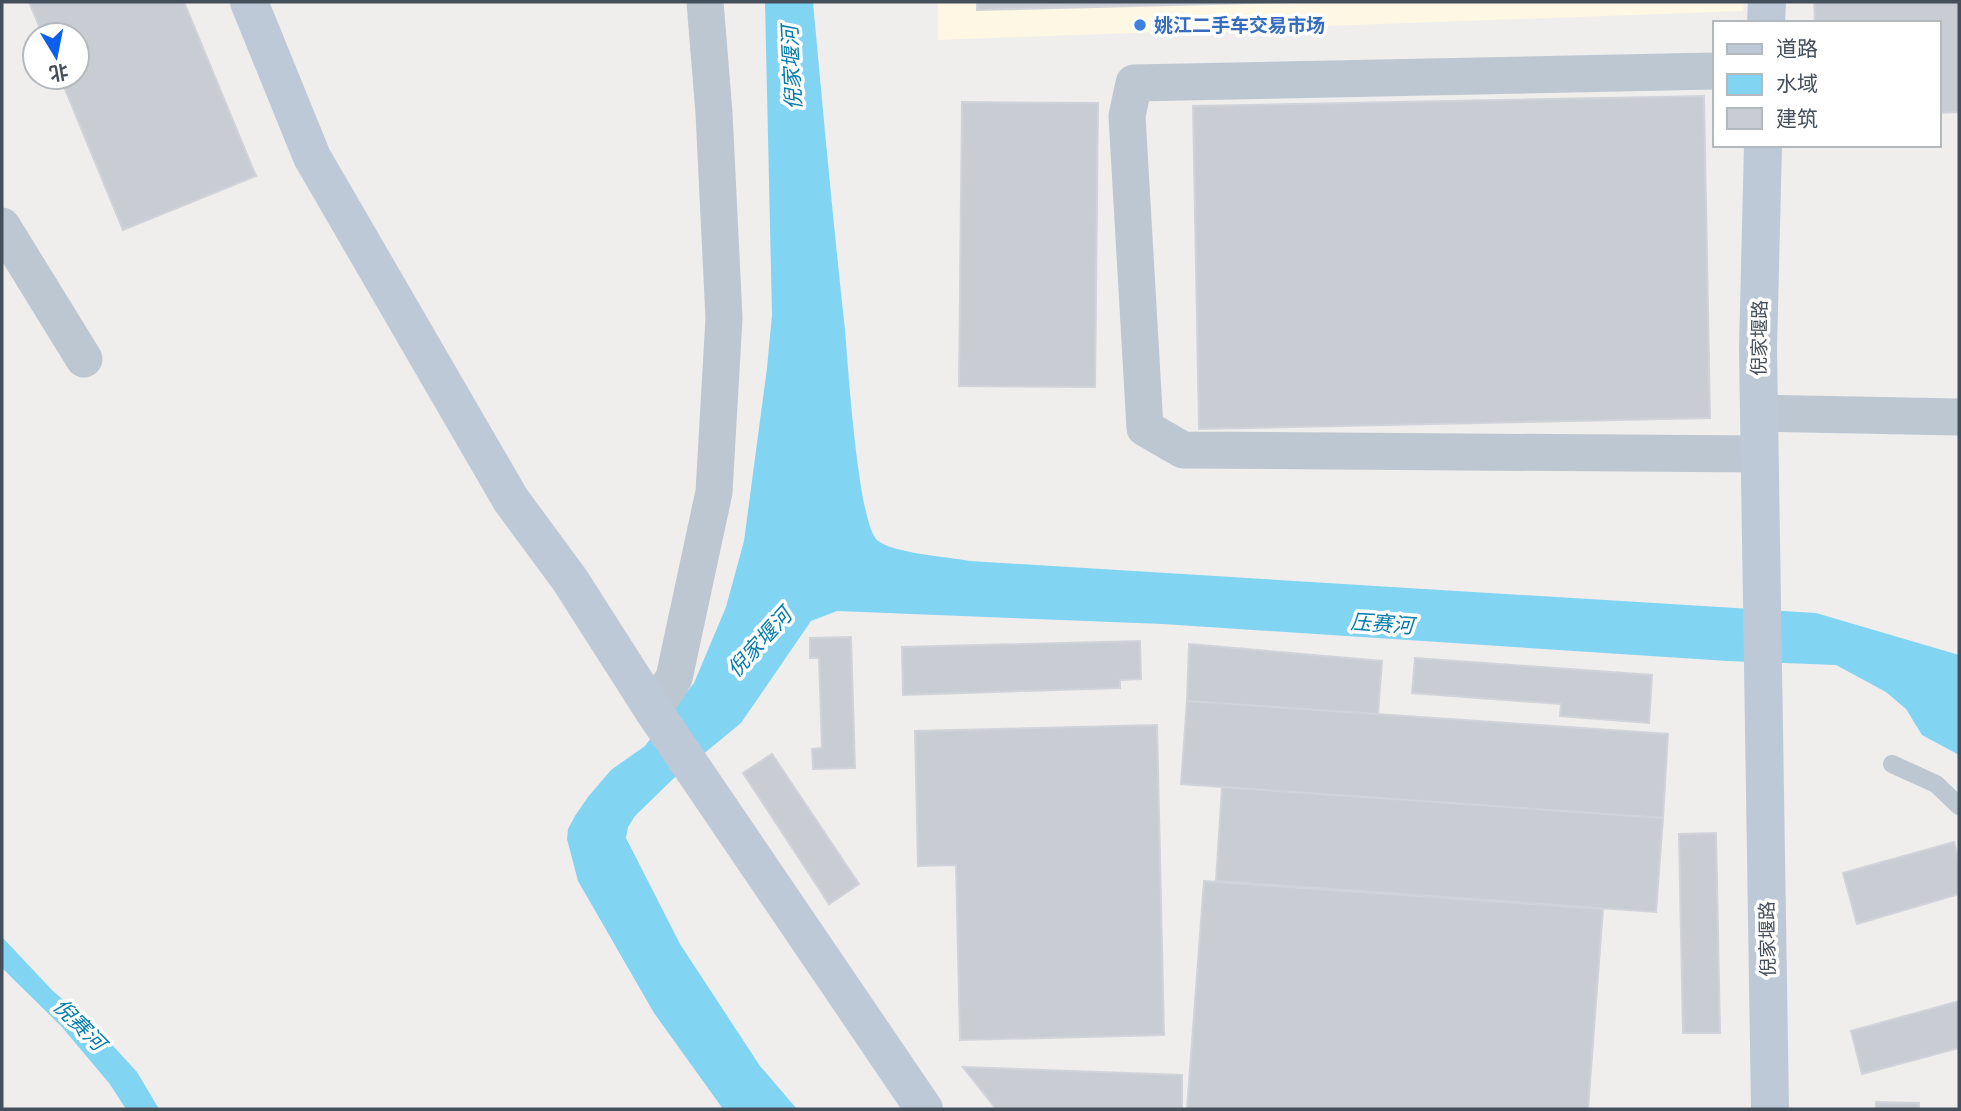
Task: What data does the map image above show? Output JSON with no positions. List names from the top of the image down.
{
  "streets": {
    "street": ["倪家堰路"]
  },
  "water": ["倪家堰河", "压赛河", "倪赛河"],
  "places": ["姚江二手车交易市场"],
  "legend": ["道路", "水域", "建筑"],
  "north": "bottom"
}
